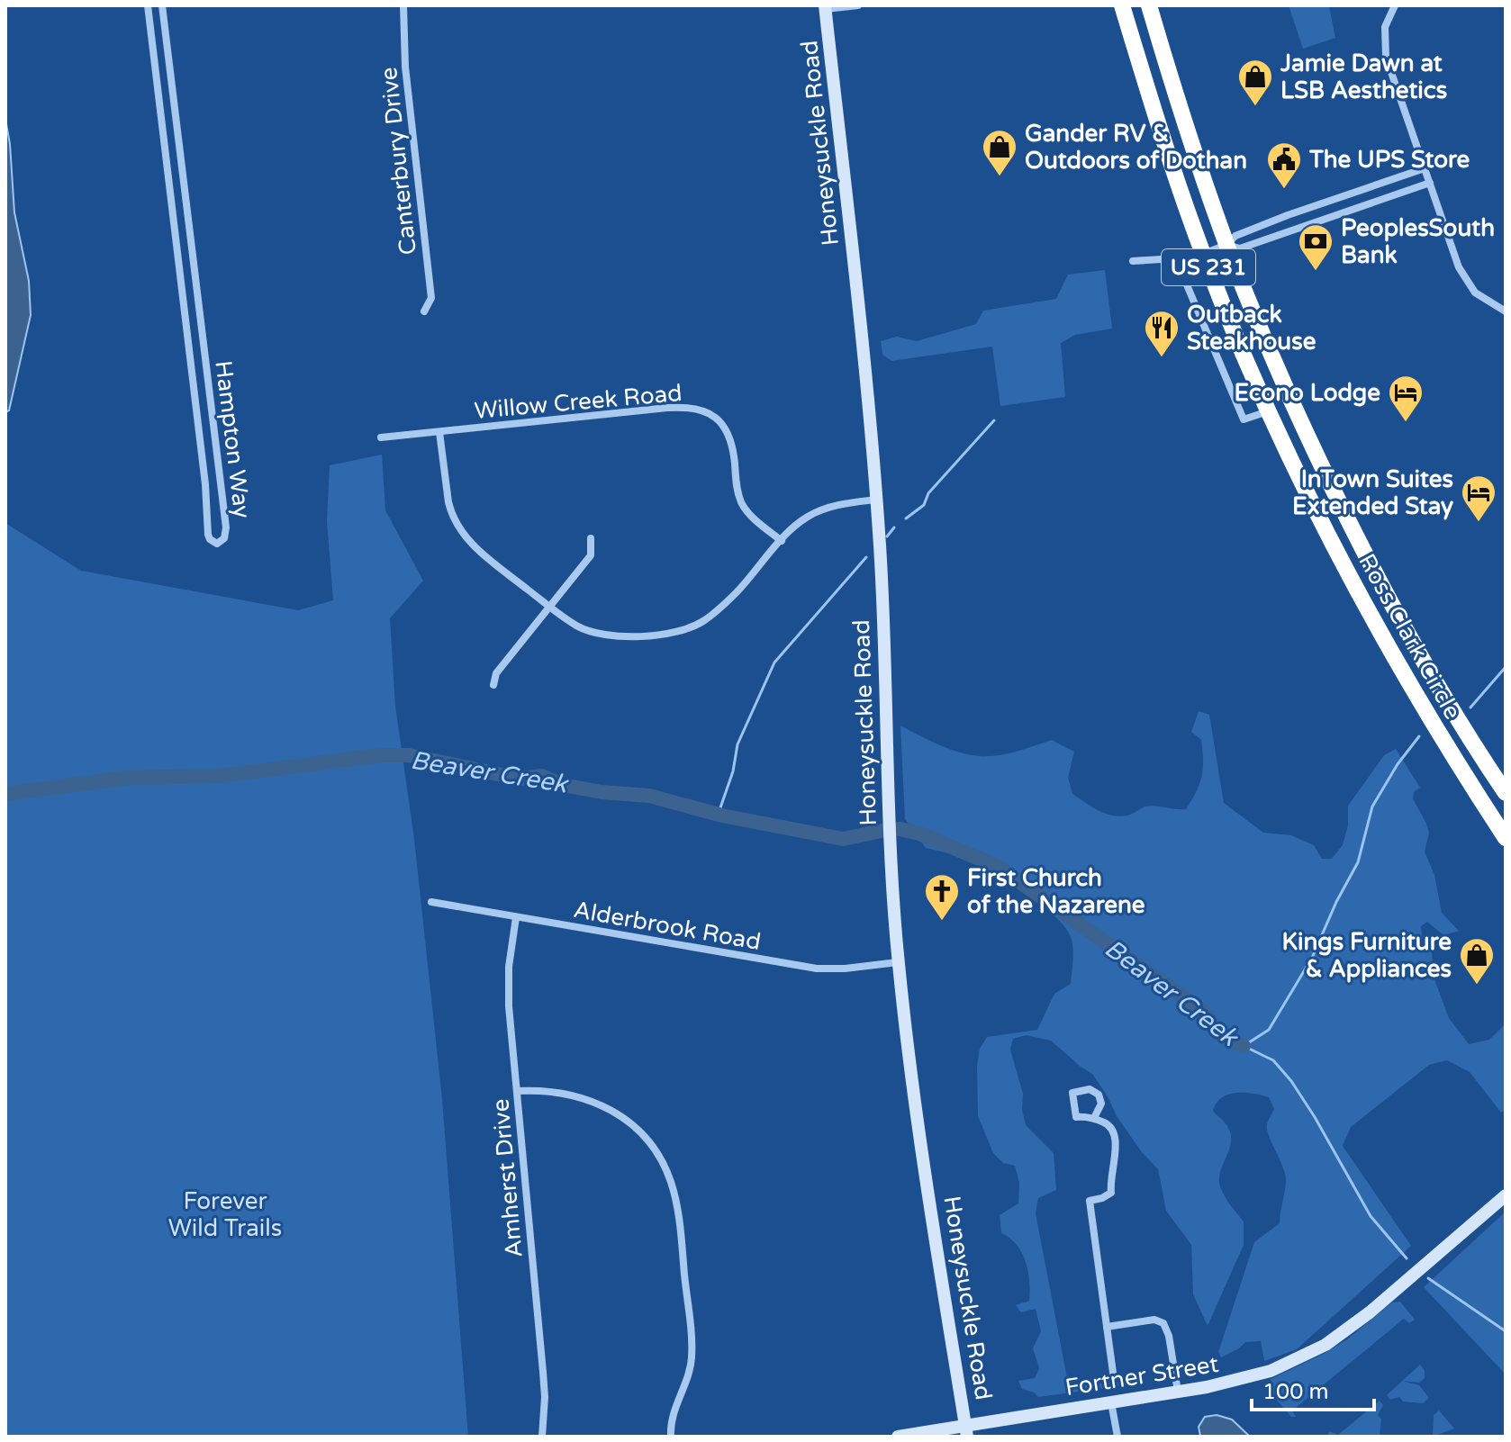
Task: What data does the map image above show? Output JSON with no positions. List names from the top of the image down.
{
  "streets": {
    "highway": ["US 231", "Ross Clark Circle"],
    "main road": ["Honeysuckle Road", "Fortner Street"],
    "street": [
      "Canterbury Drive",
      "Willow Creek Road",
      "Hampton Way",
      "Alderbrook Road",
      "Amherst Drive"
    ]
  },
  "crossings": [
    ["Honeysuckle Road", "Alderbrook Road"],
    ["Honeysuckle Road", "Fortner Street"],
    ["Alderbrook Road", "Amherst Drive"]
  ],
  "water": ["Beaver Creek"],
  "parks": ["Forever Wild Trails"],
  "places": {
    "shop": ["Jamie Dawn at LSB Aesthetics", "Gander RV & Outdoors of Dothan", "Kings Furniture & Appliances"],
    "public building": ["The UPS Store"],
    "bank": ["PeoplesSouth Bank"],
    "restaurant": ["Outback Steakhouse"],
    "hotel": ["Econo Lodge", "InTown Suites Extended Stay"],
    "church": ["First Church of the Nazarene"]
  },
  "scale_bar": "100 m"
}
